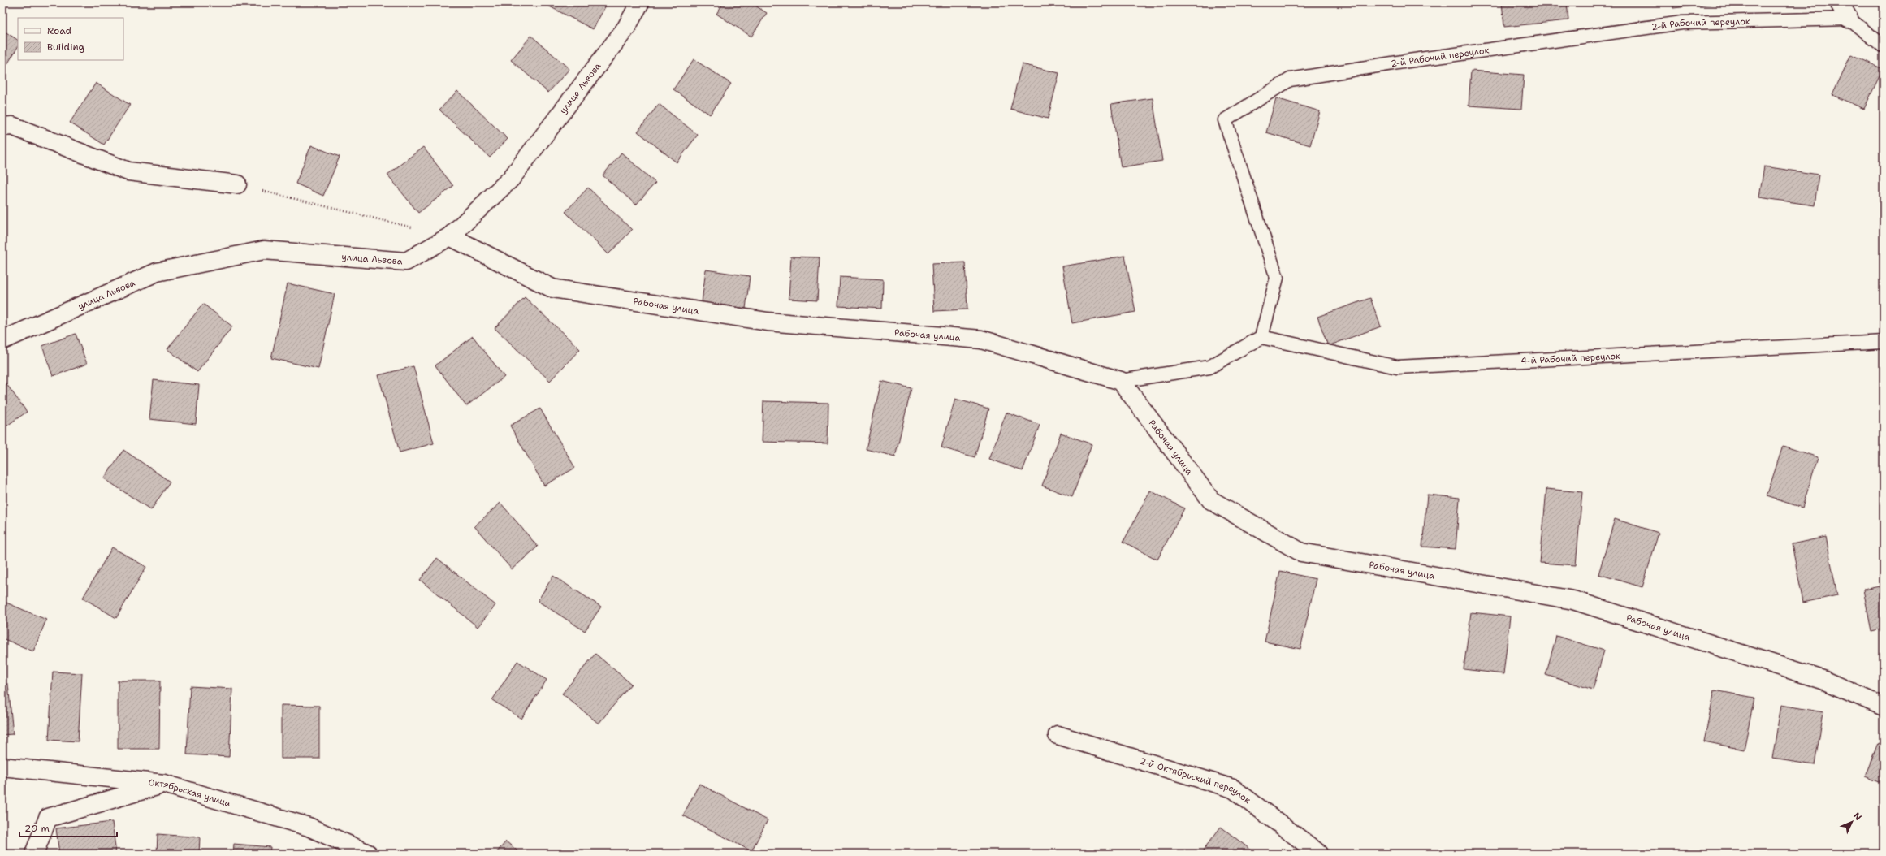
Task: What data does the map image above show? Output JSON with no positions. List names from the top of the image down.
{
  "streets": {
    "street": [
      "улица Львова",
      "Рабочая улица",
      "2-й Октябрьский переулок",
      "Октябрьская улица"
    ],
    "lane": ["2-й Рабочий переулок", "4-й Рабочий переулок"]
  },
  "crossings": [
    ["2-й Рабочий переулок", "4-й Рабочий переулок"],
    ["улица Львова", "Рабочая улица"]
  ],
  "legend": ["Road", "Building"],
  "scale_bar": "20 m",
  "north": "top right"
}
